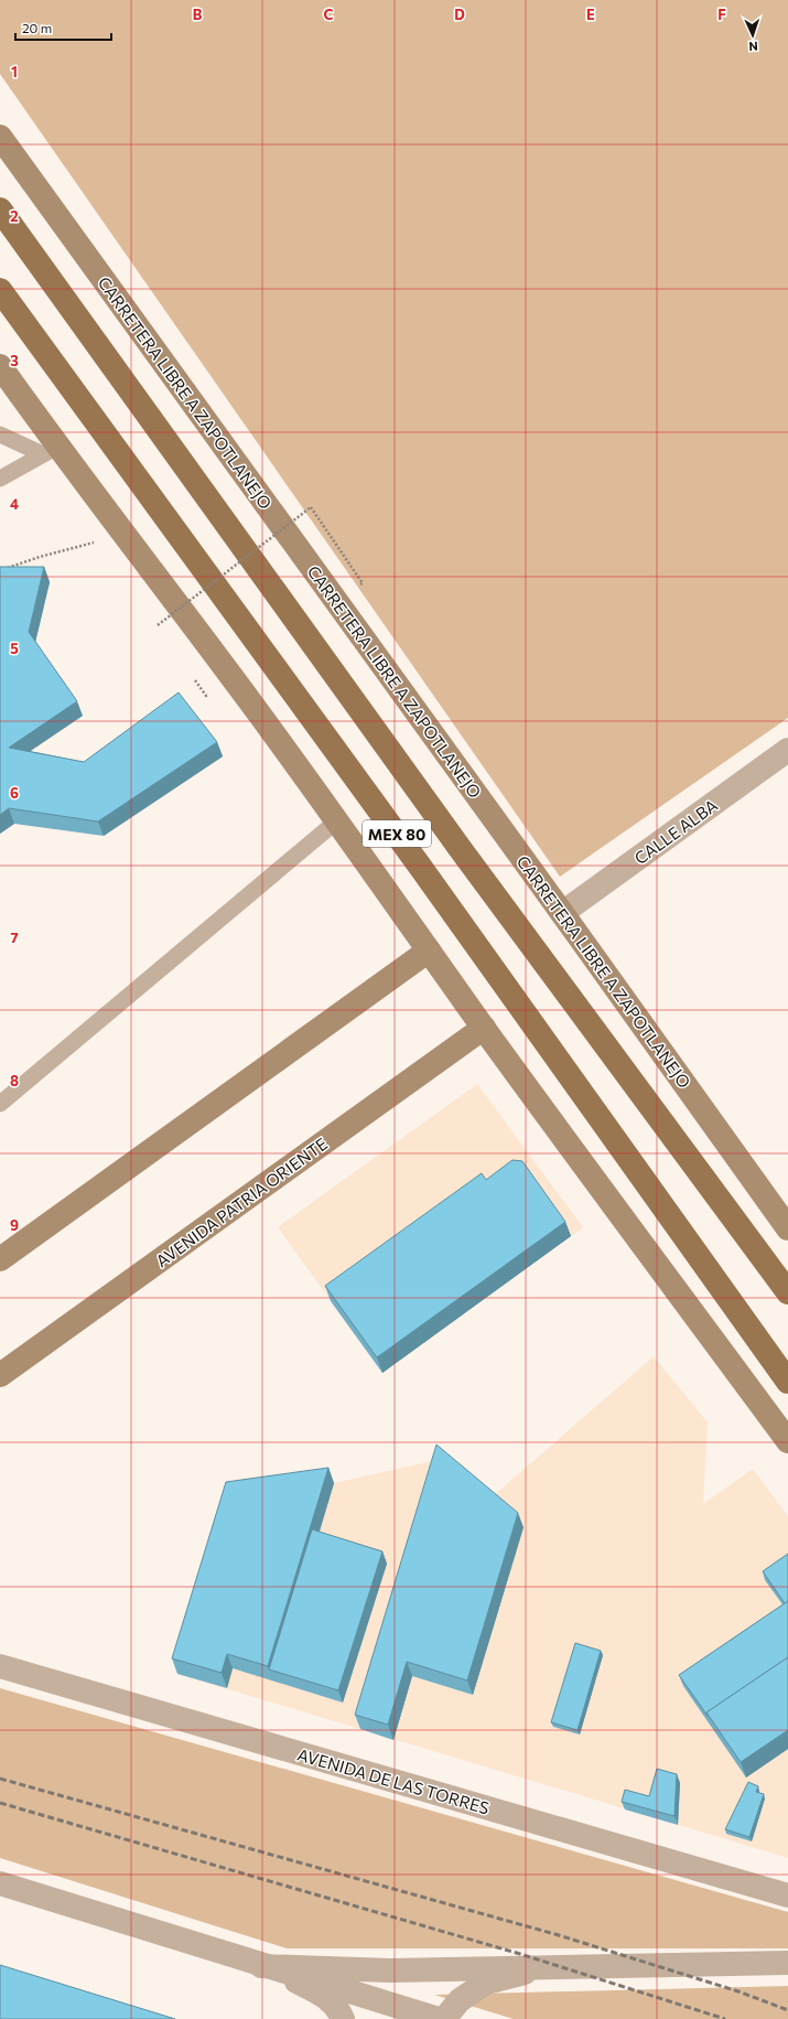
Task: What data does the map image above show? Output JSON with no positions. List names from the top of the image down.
{
  "streets": {
    "main road": ["CARRETERA LIBRE A ZAPOTLANEJO", "MEX 80", "AVENIDA PATRIA ORIENTE"],
    "street": ["CALLE ALBA", "AVENIDA DE LAS TORRES"]
  },
  "crossings": [
    ["CARRETERA LIBRE A ZAPOTLANEJO", "CALLE ALBA"]
  ],
  "scale_bar": "20 m",
  "north": "bottom",
  "grid": {
    "columns": [
      "B",
      "C",
      "D",
      "E",
      "F"
    ],
    "rows": [
      "1",
      "2",
      "3",
      "4",
      "5",
      "6",
      "7",
      "8",
      "9"
    ]
  }
}
